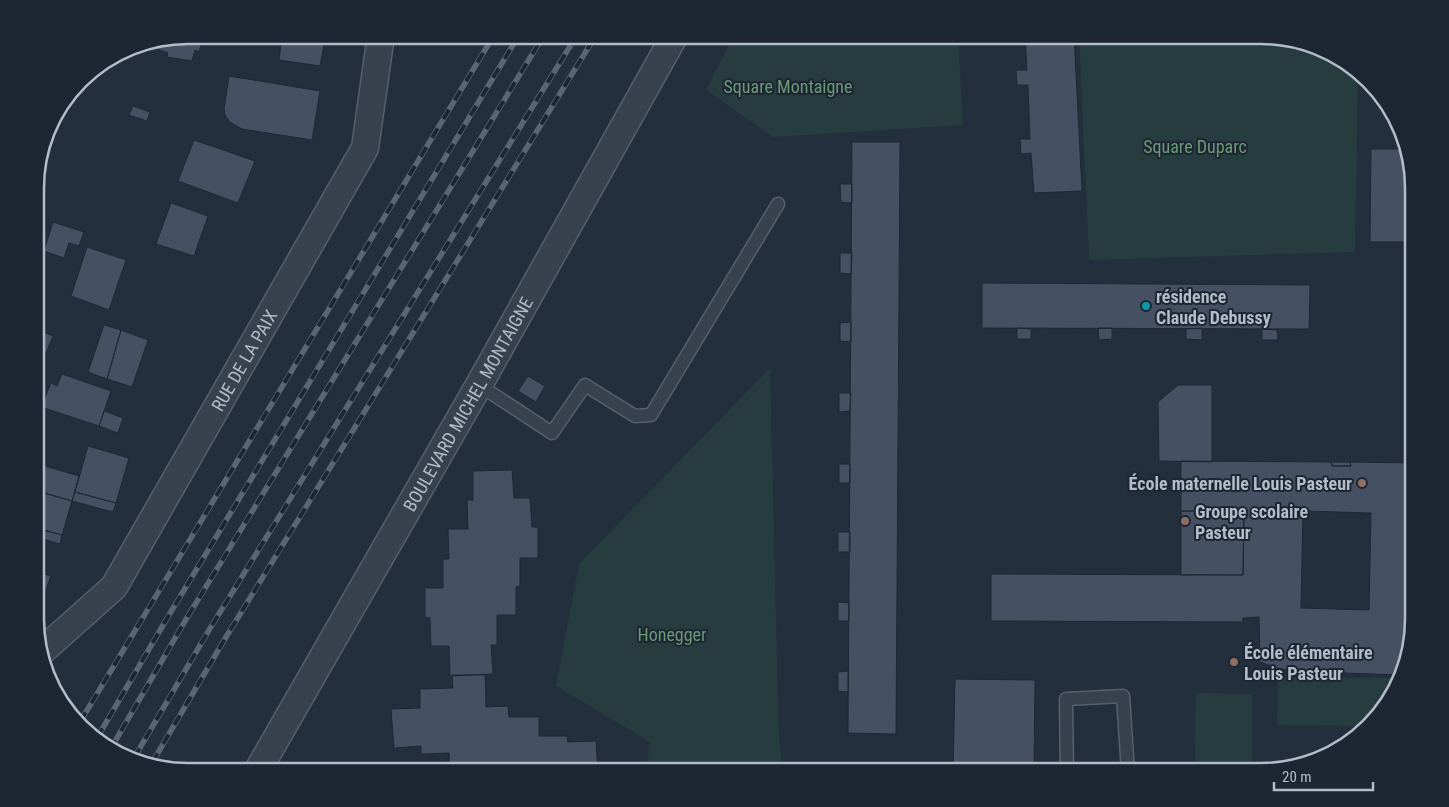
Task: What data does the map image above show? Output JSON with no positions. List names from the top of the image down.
{
  "streets": {
    "street": ["RUE DE LA PAIX", "BOULEVARD MICHEL MONTAIGNE"]
  },
  "parks": ["Square Montaigne", "Square Duparc", "Honegger"],
  "places": [
    "résidence Claude Debussy",
    "École maternelle Louis Pasteur",
    "Groupe scolaire Pasteur",
    "École élémentaire Louis Pasteur"
  ],
  "scale_bar": "20 m"
}
